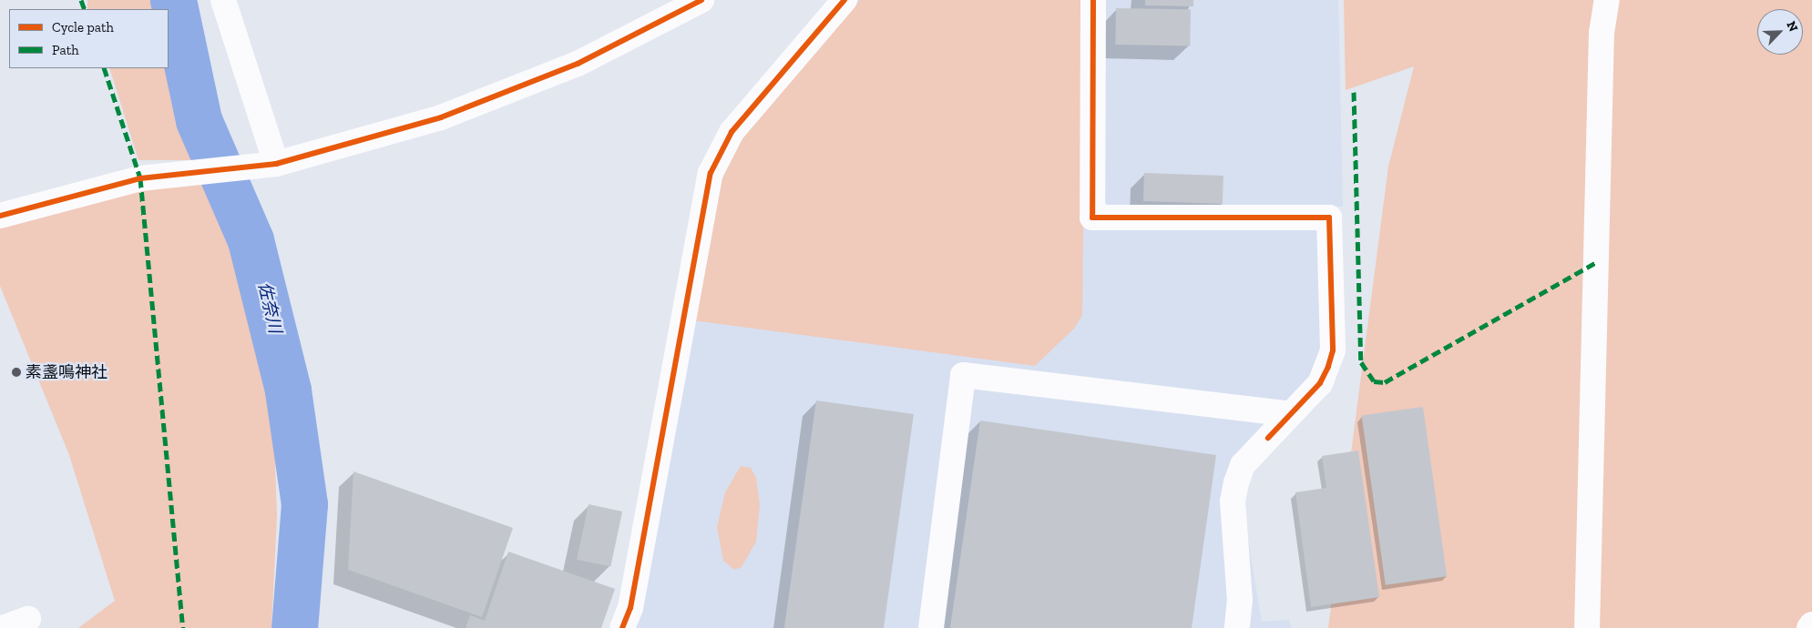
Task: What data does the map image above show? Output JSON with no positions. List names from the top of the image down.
{
  "water": ["佐奈川"],
  "places": ["素盞鳴神社"],
  "legend": ["Cycle path", "Path"],
  "north": "top right"
}
